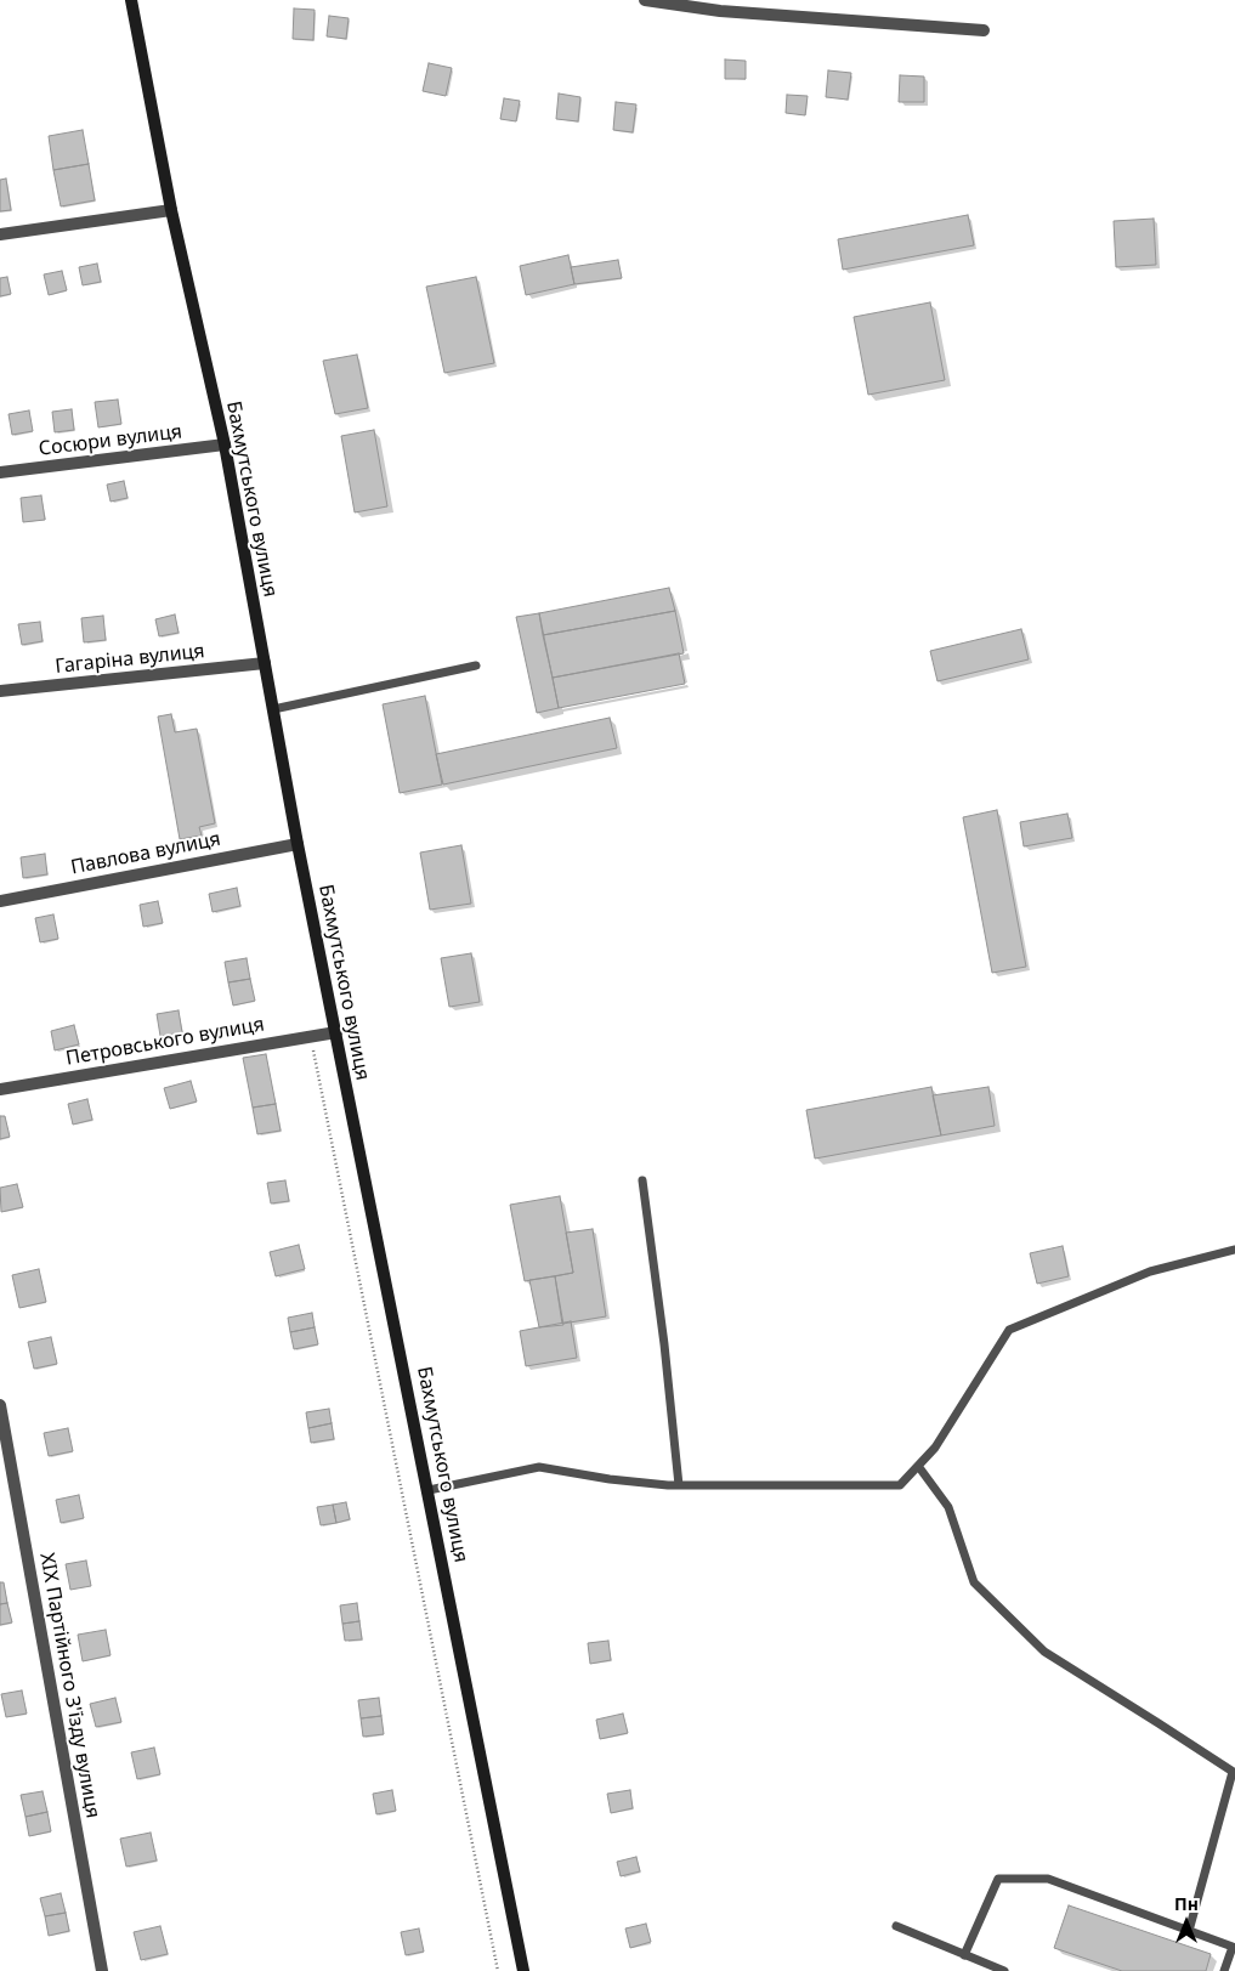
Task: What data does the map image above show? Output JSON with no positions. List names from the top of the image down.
{
  "streets": {
    "main road": ["Бахмутського вулиця"],
    "street": [
      "Сосюри вулиця",
      "Гагаріна вулиця",
      "Павлова вулиця",
      "Петровського вулиця",
      "XIX Партійного З'їзду вулиця"
    ]
  },
  "crossings": [
    ["Сосюри вулиця", "Бахмутського вулиця"],
    ["Бахмутського вулиця", "Гагаріна вулиця"],
    ["Бахмутського вулиця", "Павлова вулиця"],
    ["Бахмутського вулиця", "Петровського вулиця"]
  ],
  "north": "top"
}
